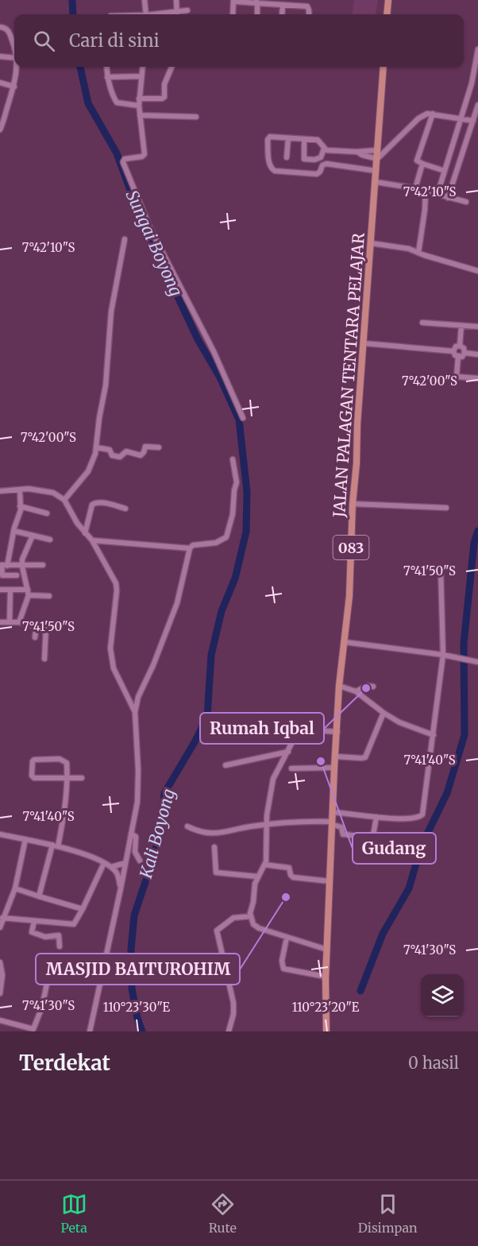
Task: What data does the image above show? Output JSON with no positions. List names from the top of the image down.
{
  "streets": {
    "main road": ["JALAN PALAGAN TENTARA PELAJAR", "083"]
  },
  "water": ["Sungai Boyong", "Kali Boyong"],
  "places": ["Rumah Iqbal", "Gudang", "MASJID BAITUROHIM"],
  "page": {
    "search": "Cari di sini",
    "heading": ["Terdekat", "0 hasil"],
    "nav": ["Peta", "Rute", "Disimpan"]
  },
  "coordinates": [
    "7°42'10\"S",
    "7°42'00\"S",
    "7°41'50\"S",
    "7°41'40\"S",
    "7°41'30\"S",
    "110°23'30\"E",
    "110°23'20\"E"
  ]
}
